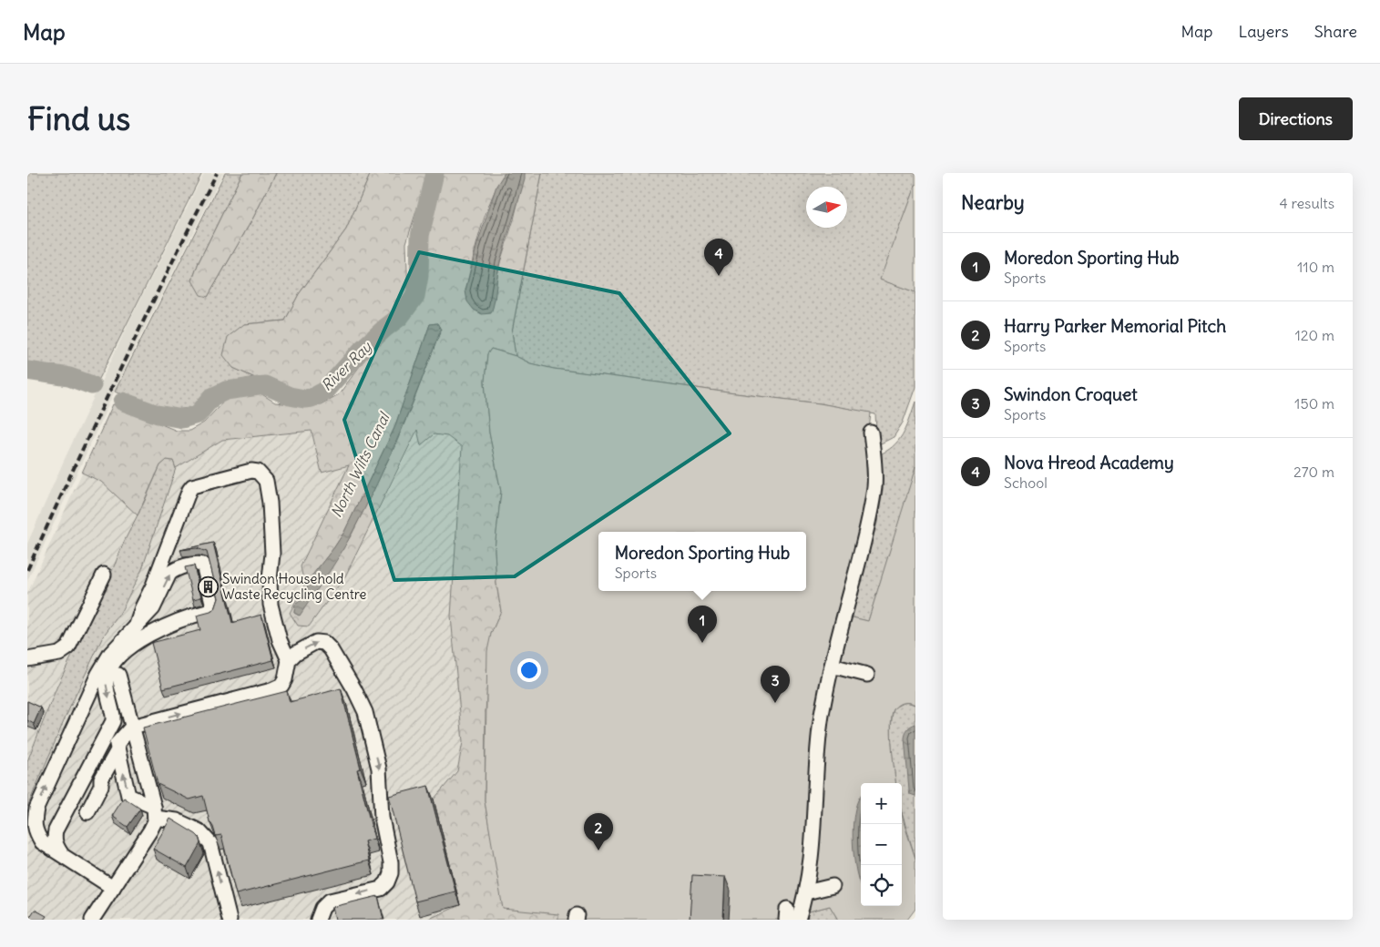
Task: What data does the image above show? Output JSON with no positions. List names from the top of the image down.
{
  "water": ["River Ray", "North Wilts Canal"],
  "places": {
    "building": ["Swindon Household Waste Recycling Centre"]
  },
  "north": "right",
  "page": {
    "header": "Map",
    "nav": ["Map", "Layers", "Share"],
    "buttons": "Directions",
    "title": "Find us",
    "heading": ["Nearby", "4 results"],
    "list": [
      {
        "mark": "1",
        "name": "Moredon Sporting Hub",
        "note": "Sports",
        "value": "110 m"
      },
      {
        "mark": "2",
        "name": "Harry Parker Memorial Pitch",
        "note": "Sports",
        "value": "120 m"
      },
      {
        "mark": "3",
        "name": "Swindon Croquet",
        "note": "Sports",
        "value": "150 m"
      },
      {
        "mark": "4",
        "name": "Nova Hreod Academy",
        "note": "School",
        "value": "270 m"
      }
    ],
    "pins": [
      "4",
      "1",
      "3",
      "2"
    ],
    "popup": ["Moredon Sporting Hub", "Sports"],
    "map_buttons": ["+", "−"]
  }
}
